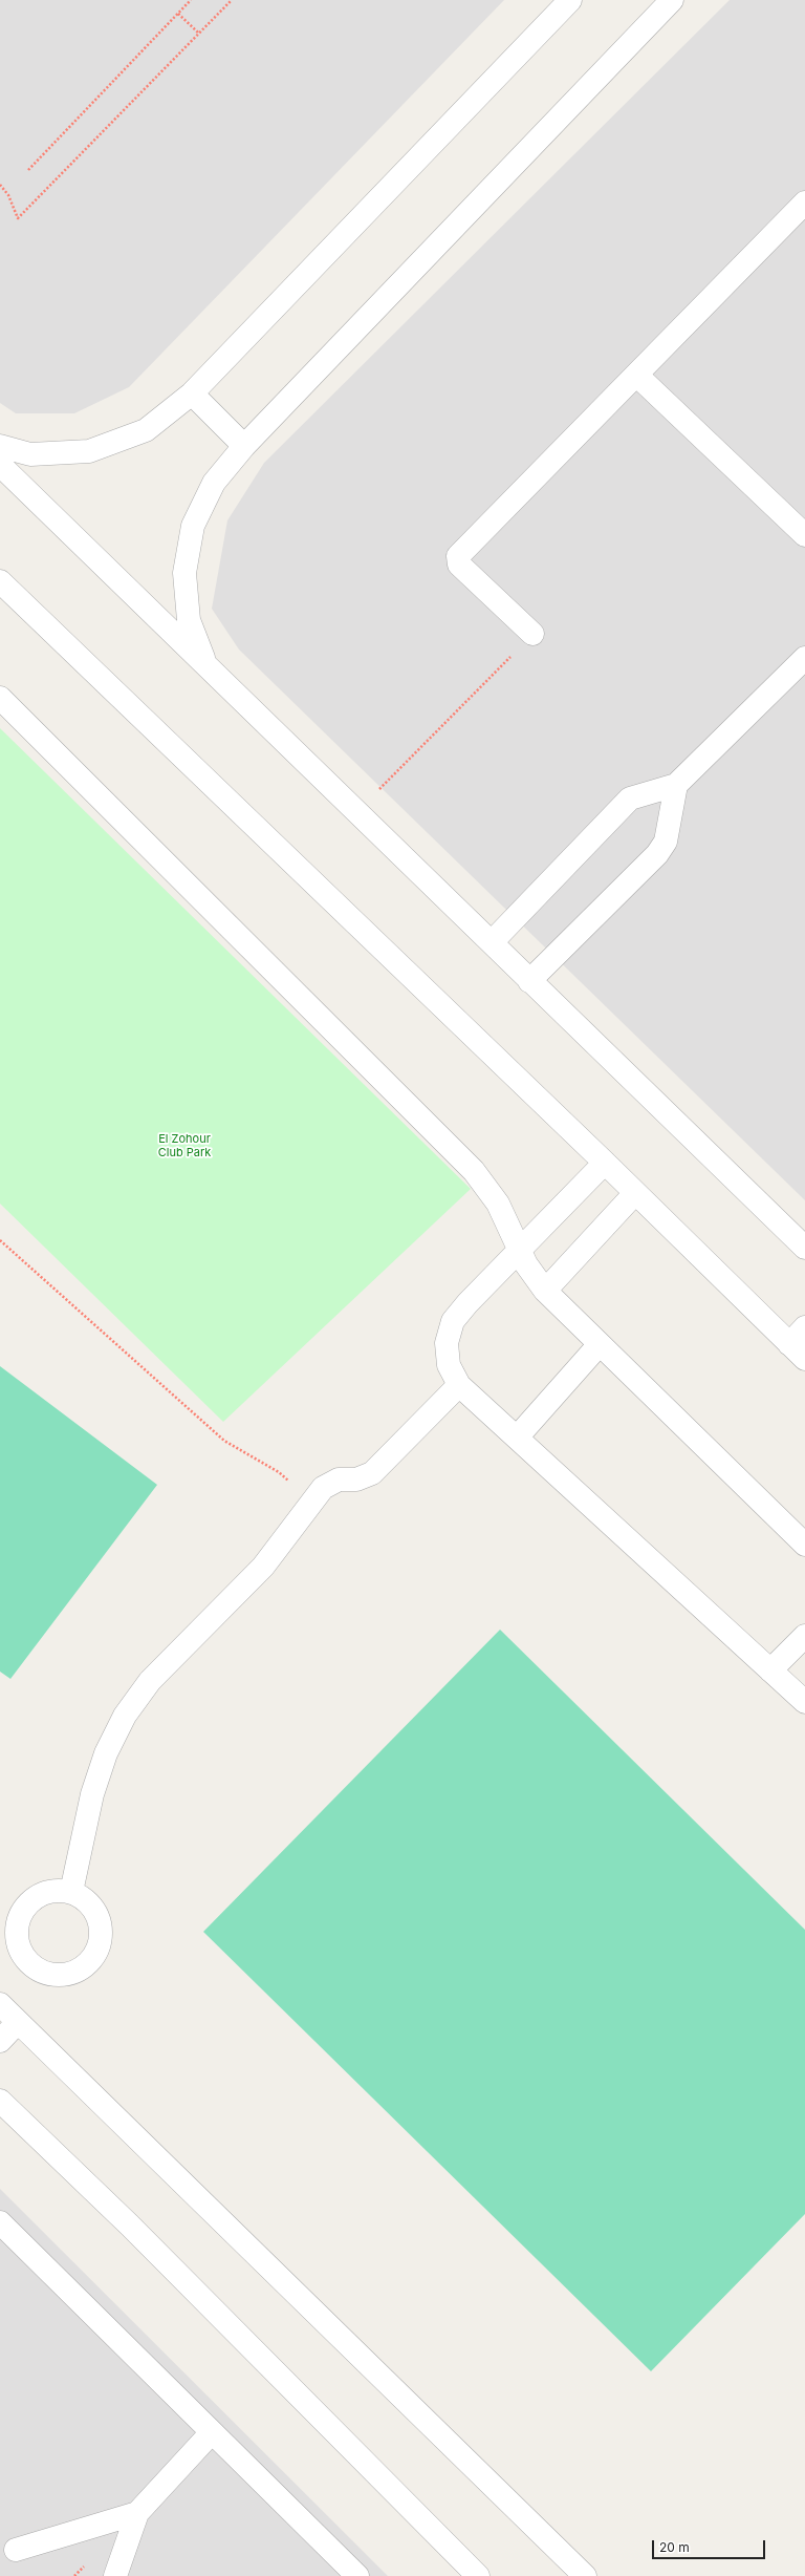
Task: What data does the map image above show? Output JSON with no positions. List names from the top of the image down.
{
  "parks": ["El Zohour Club Park"],
  "scale_bar": "20 m"
}
